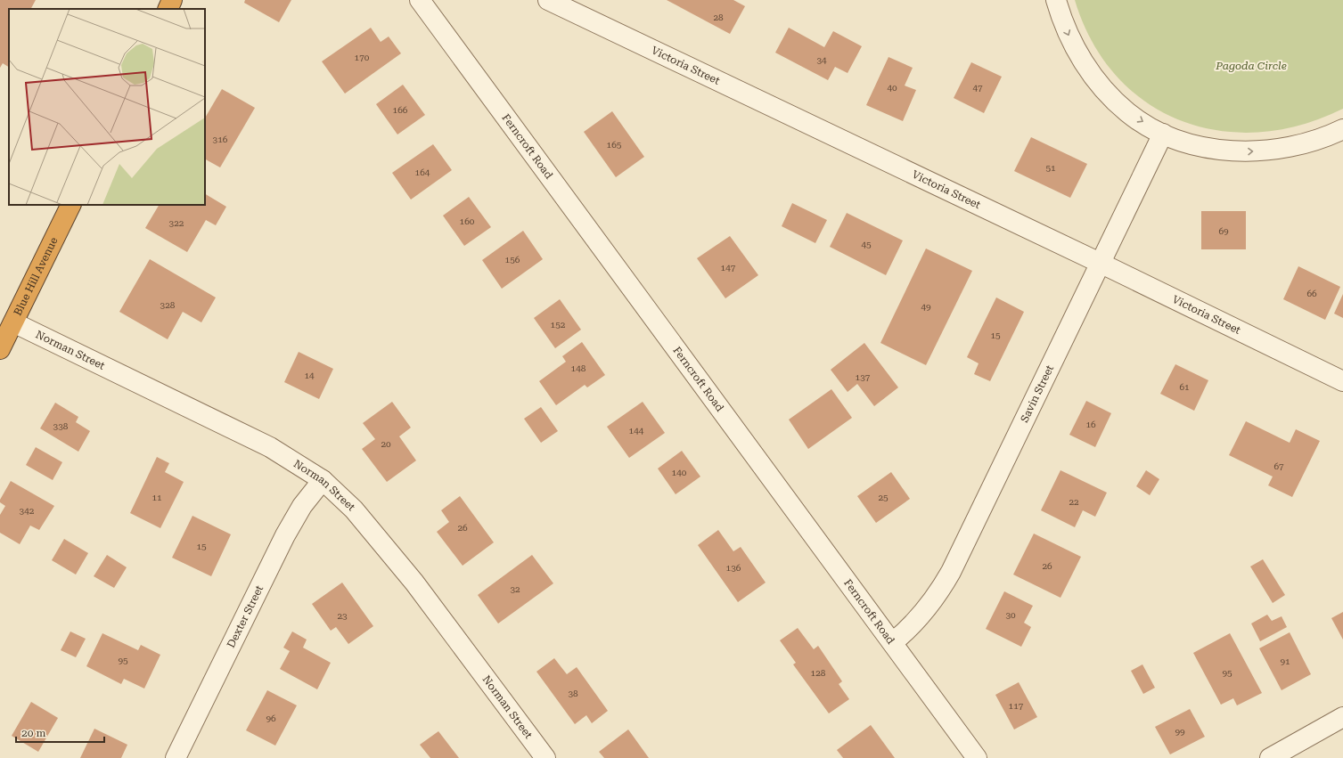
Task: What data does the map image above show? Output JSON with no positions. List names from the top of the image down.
{
  "streets": {
    "highway": ["Blue Hill Avenue"],
    "street": [
      "Victoria Street",
      "Ferncroft Road",
      "Norman Street",
      "Savin Street",
      "Dexter Street"
    ]
  },
  "crossings": [
    ["Victoria Street", "Savin Street"],
    ["Ferncroft Road", "Savin Street"],
    ["Blue Hill Avenue", "Norman Street"],
    ["Norman Street", "Dexter Street"]
  ],
  "parks": ["Pagoda Circle"],
  "house_numbers": [
    "28",
    "170",
    "34",
    "40",
    "47",
    "166",
    "316",
    "165",
    "51",
    "164",
    "160",
    "322",
    "69",
    "45",
    "156",
    "147",
    "66",
    "328",
    "49",
    "152",
    "15",
    "148",
    "14",
    "137",
    "61",
    "16",
    "338",
    "144",
    "20",
    "67",
    "140",
    "11",
    "25",
    "22",
    "342",
    "26",
    "15",
    "26",
    "136",
    "32",
    "30",
    "23",
    "95",
    "91",
    "128",
    "95",
    "38",
    "117",
    "96",
    "99"
  ],
  "scale_bar": "20 m"
}
